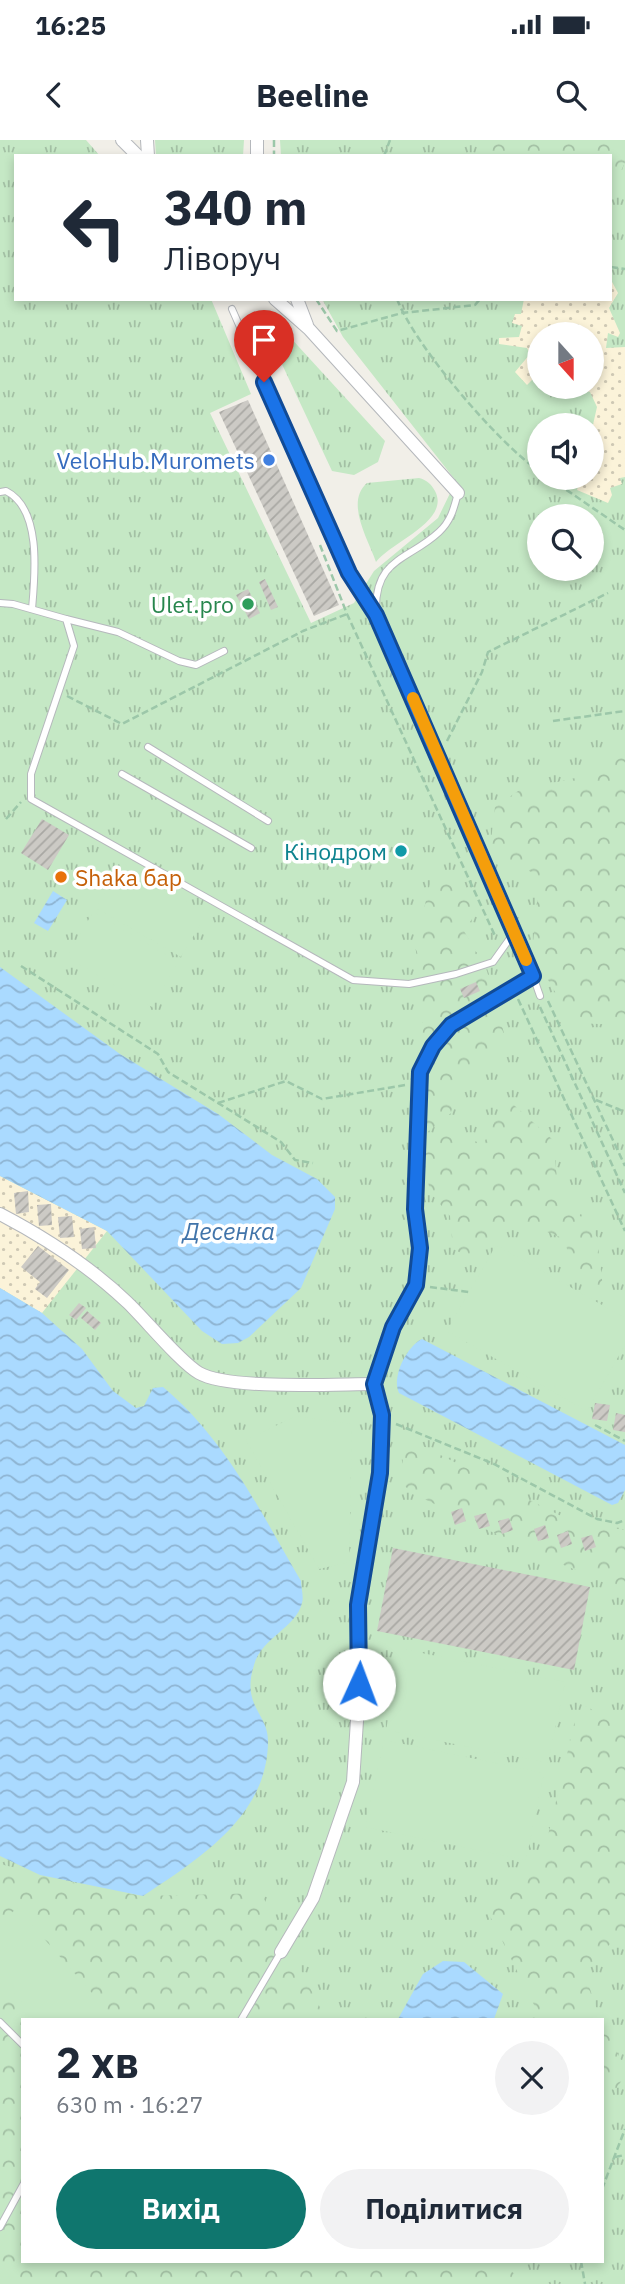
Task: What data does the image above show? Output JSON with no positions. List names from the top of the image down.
{
  "water": ["Десенка"],
  "places": [
    "VeloHub.Muromets",
    "Ulet.pro",
    "Кінодром",
    "Shaka бар"
  ],
  "north": "bottom",
  "page": {
    "status": "16:25",
    "header": "Beeline",
    "turn": ["340 m", "Ліворуч"],
    "heading": ["2 хв", "630 m · 16:27"],
    "buttons": ["Вихід", "Поділитися"]
  }
}
